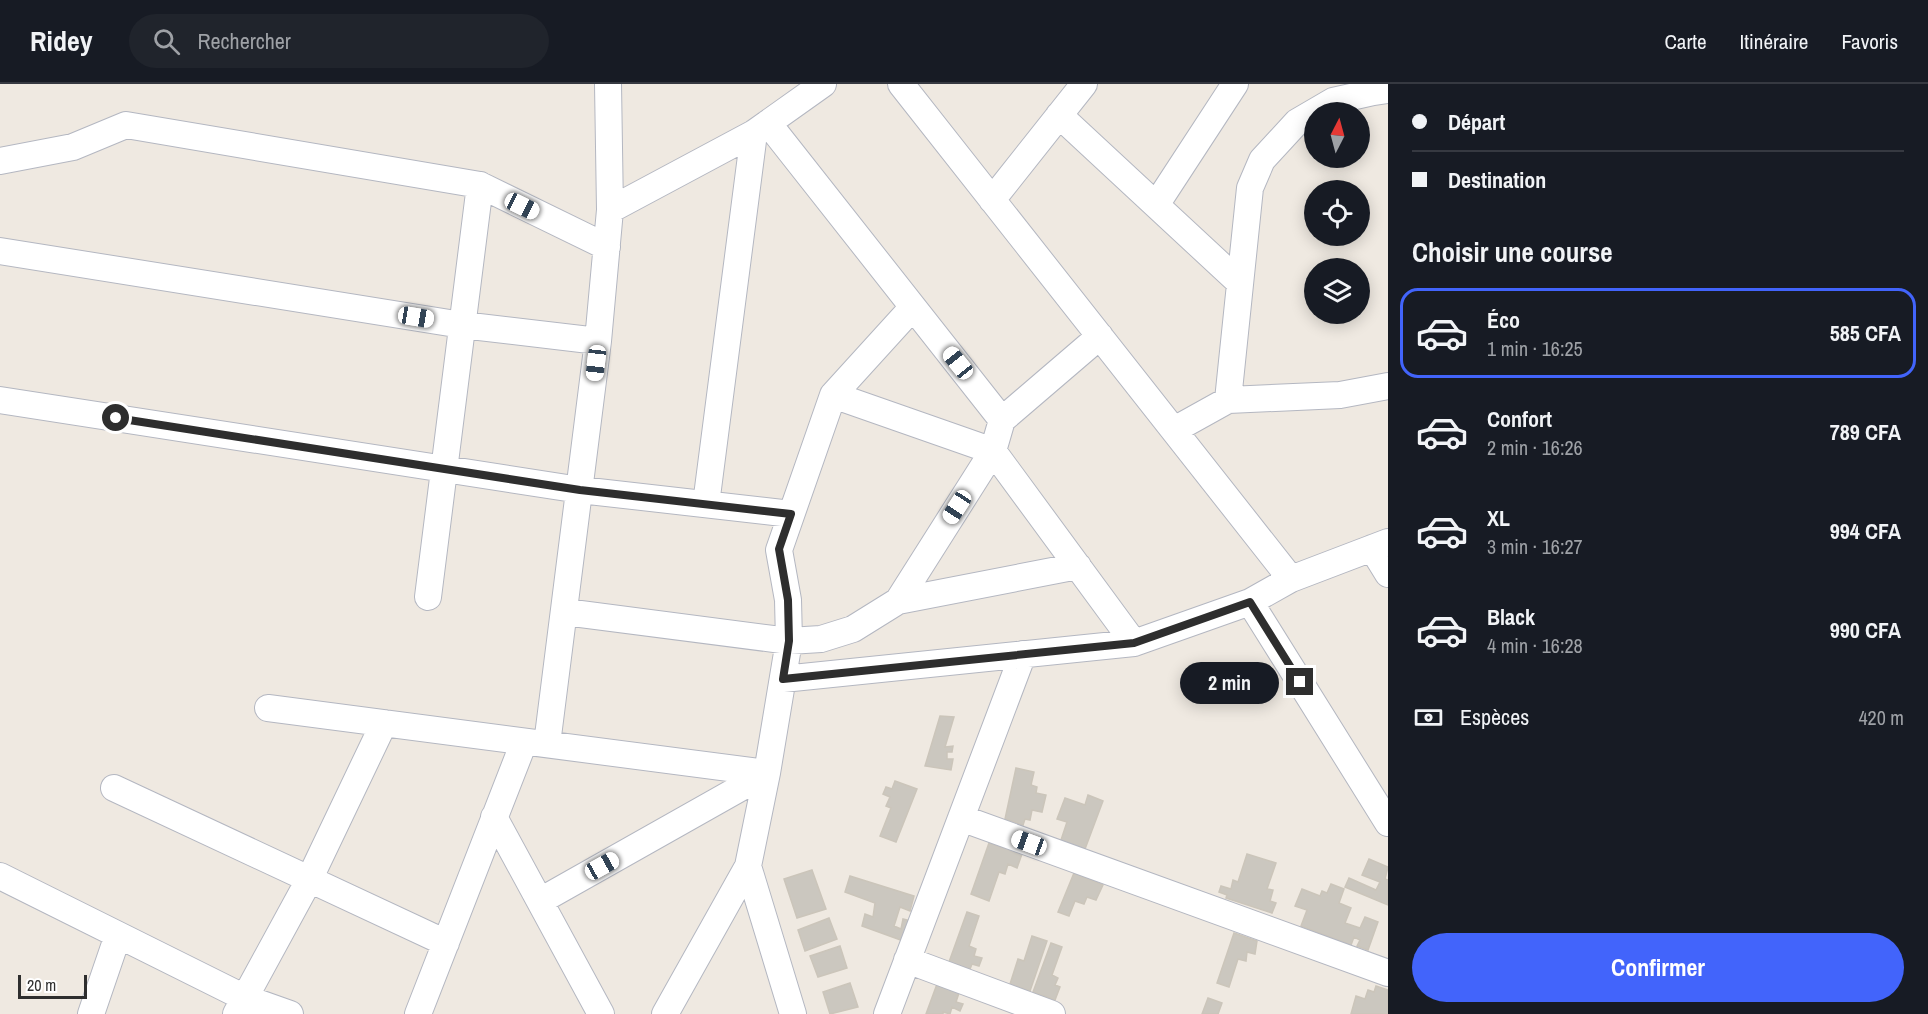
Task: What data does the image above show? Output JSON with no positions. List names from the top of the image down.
{
  "scale_bar": "20 m",
  "north": "top",
  "page": {
    "header": "Ridey",
    "search": "Rechercher",
    "nav": ["Carte", "Itinéraire", "Favoris"],
    "banner": ["Départ", "Destination"],
    "heading": "Choisir une course",
    "list": [
      {
        "name": "Éco",
        "note": "1 min · 16:25",
        "value": "585 CFA"
      },
      {
        "name": "Confort",
        "note": "2 min · 16:26",
        "value": "789 CFA"
      },
      {
        "name": "XL",
        "note": "3 min · 16:27",
        "value": "994 CFA"
      },
      {
        "name": "Black",
        "note": "4 min · 16:28",
        "value": "990 CFA"
      }
    ],
    "bubble": "2 min",
    "pay": ["Espèces", "420 m"],
    "buttons": "Confirmer",
    "scale": "20 m"
  }
}
